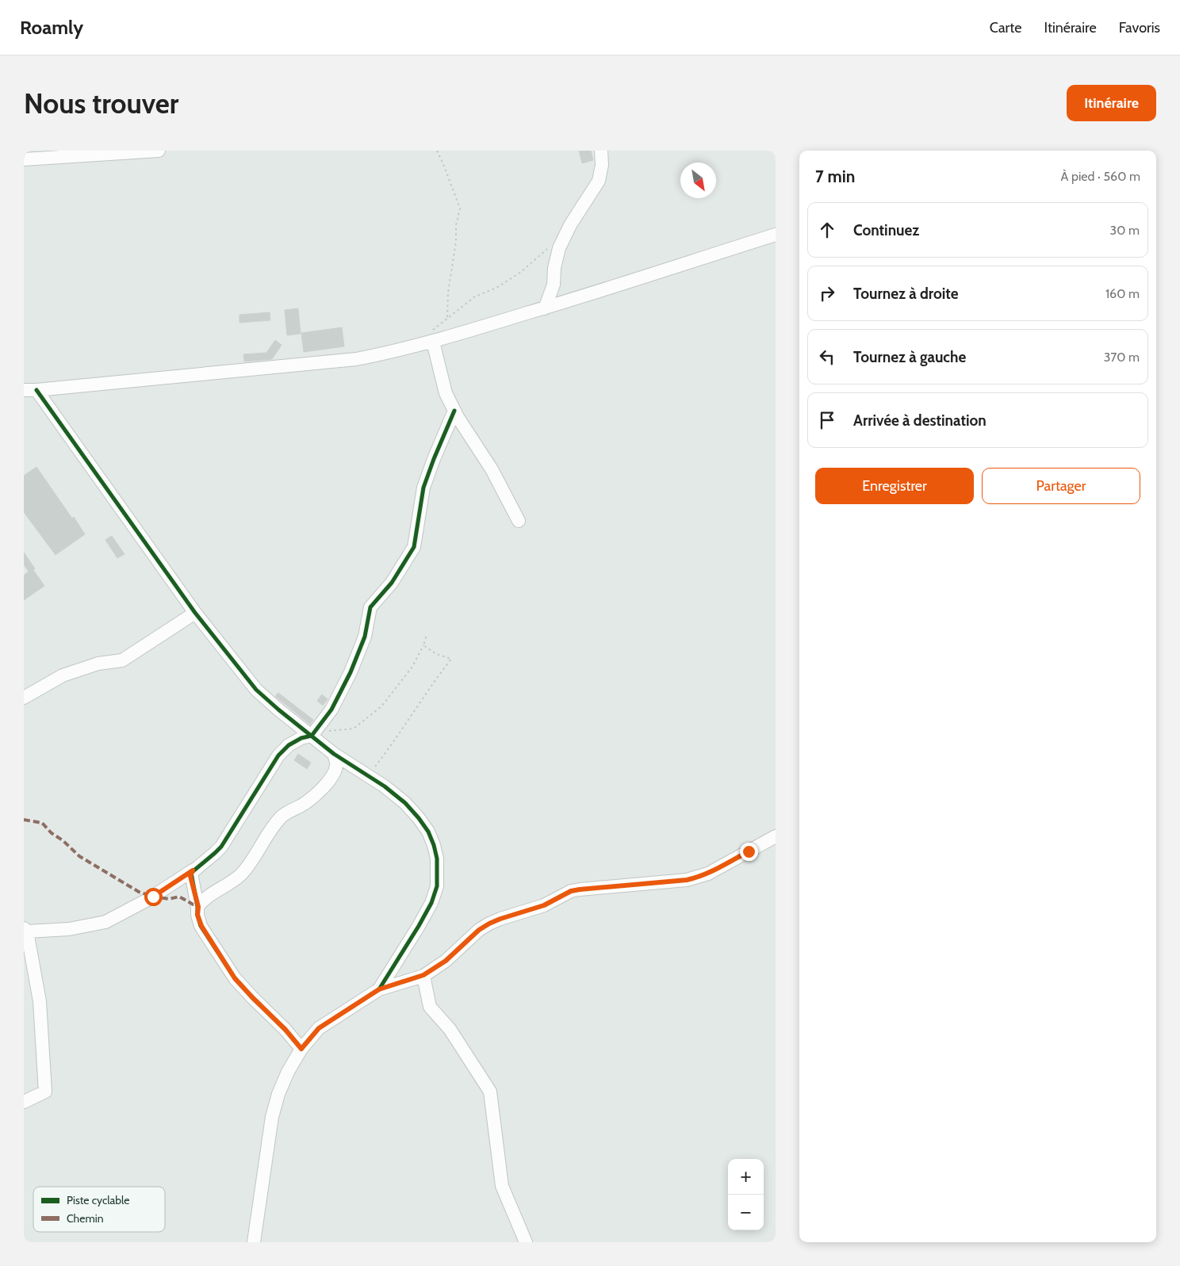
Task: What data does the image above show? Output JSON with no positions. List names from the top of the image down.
{
  "legend": ["Piste cyclable", "Chemin"],
  "north": "bottom right",
  "page": {
    "header": "Roamly",
    "nav": ["Carte", "Itinéraire", "Favoris"],
    "buttons": [
      "Itinéraire",
      ["Enregistrer", "Partager"]
    ],
    "title": "Nous trouver",
    "heading": ["7 min", "À pied · 560 m"],
    "list": [
      ["Continuez", "30 m"],
      ["Tournez à droite", "160 m"],
      ["Tournez à gauche", "370 m"],
      "Arrivée à destination"
    ],
    "map_buttons": ["+", "−"]
  }
}
